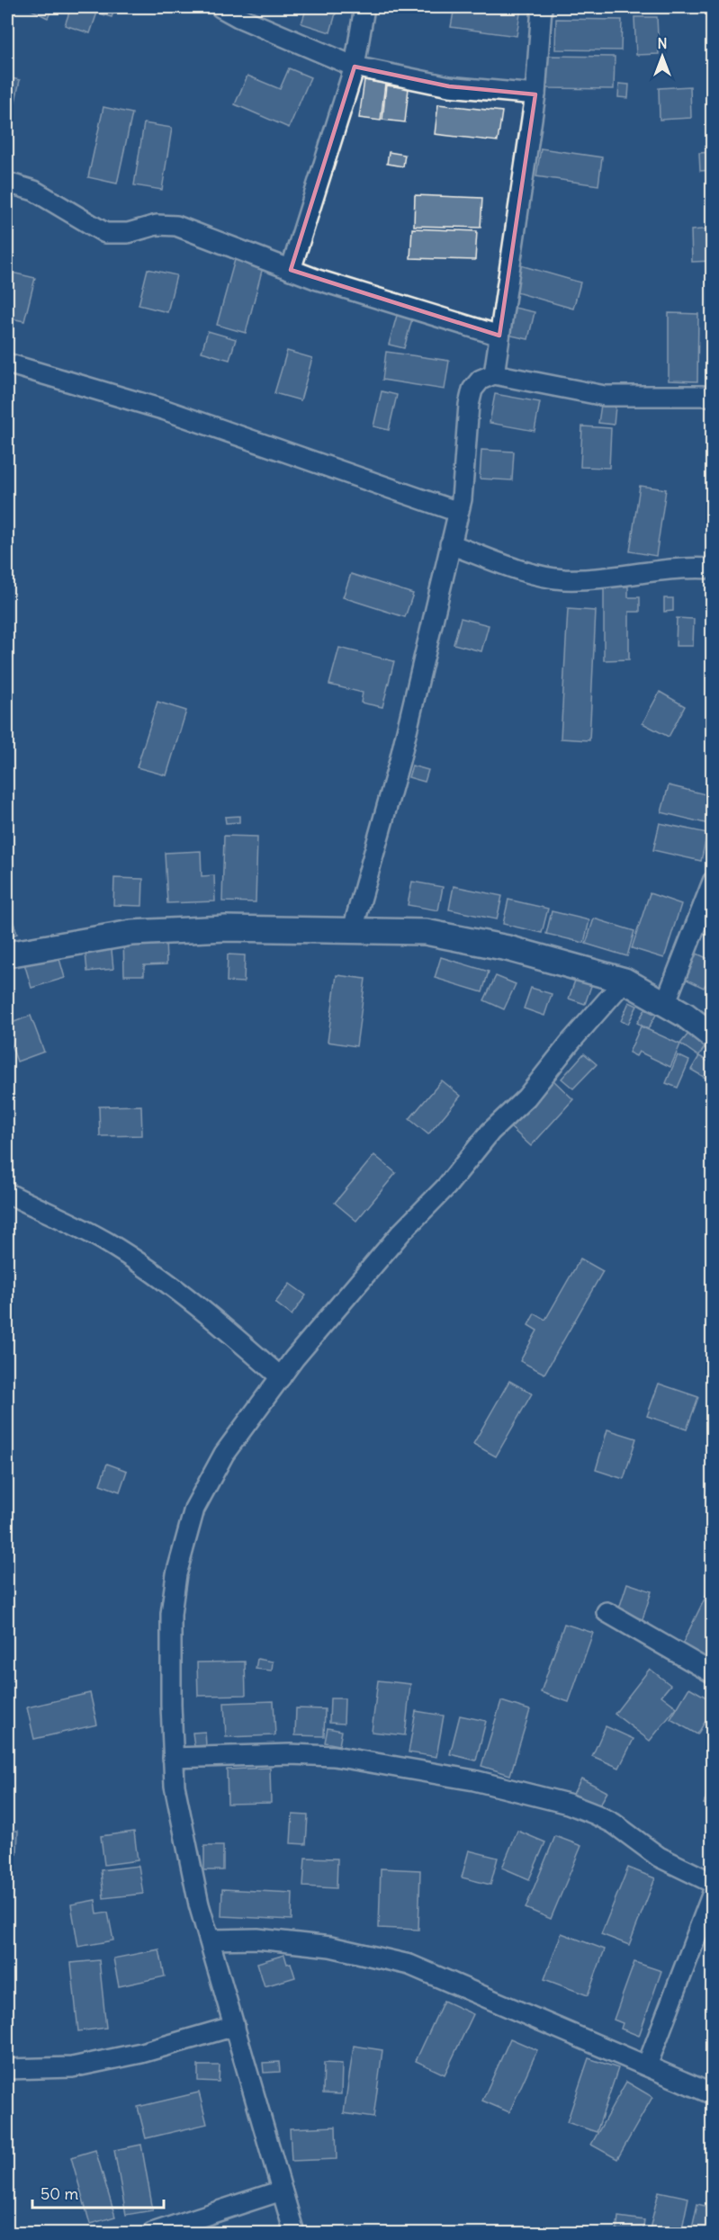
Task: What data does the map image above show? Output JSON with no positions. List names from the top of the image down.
{
  "scale_bar": "50 m",
  "north": "top"
}
